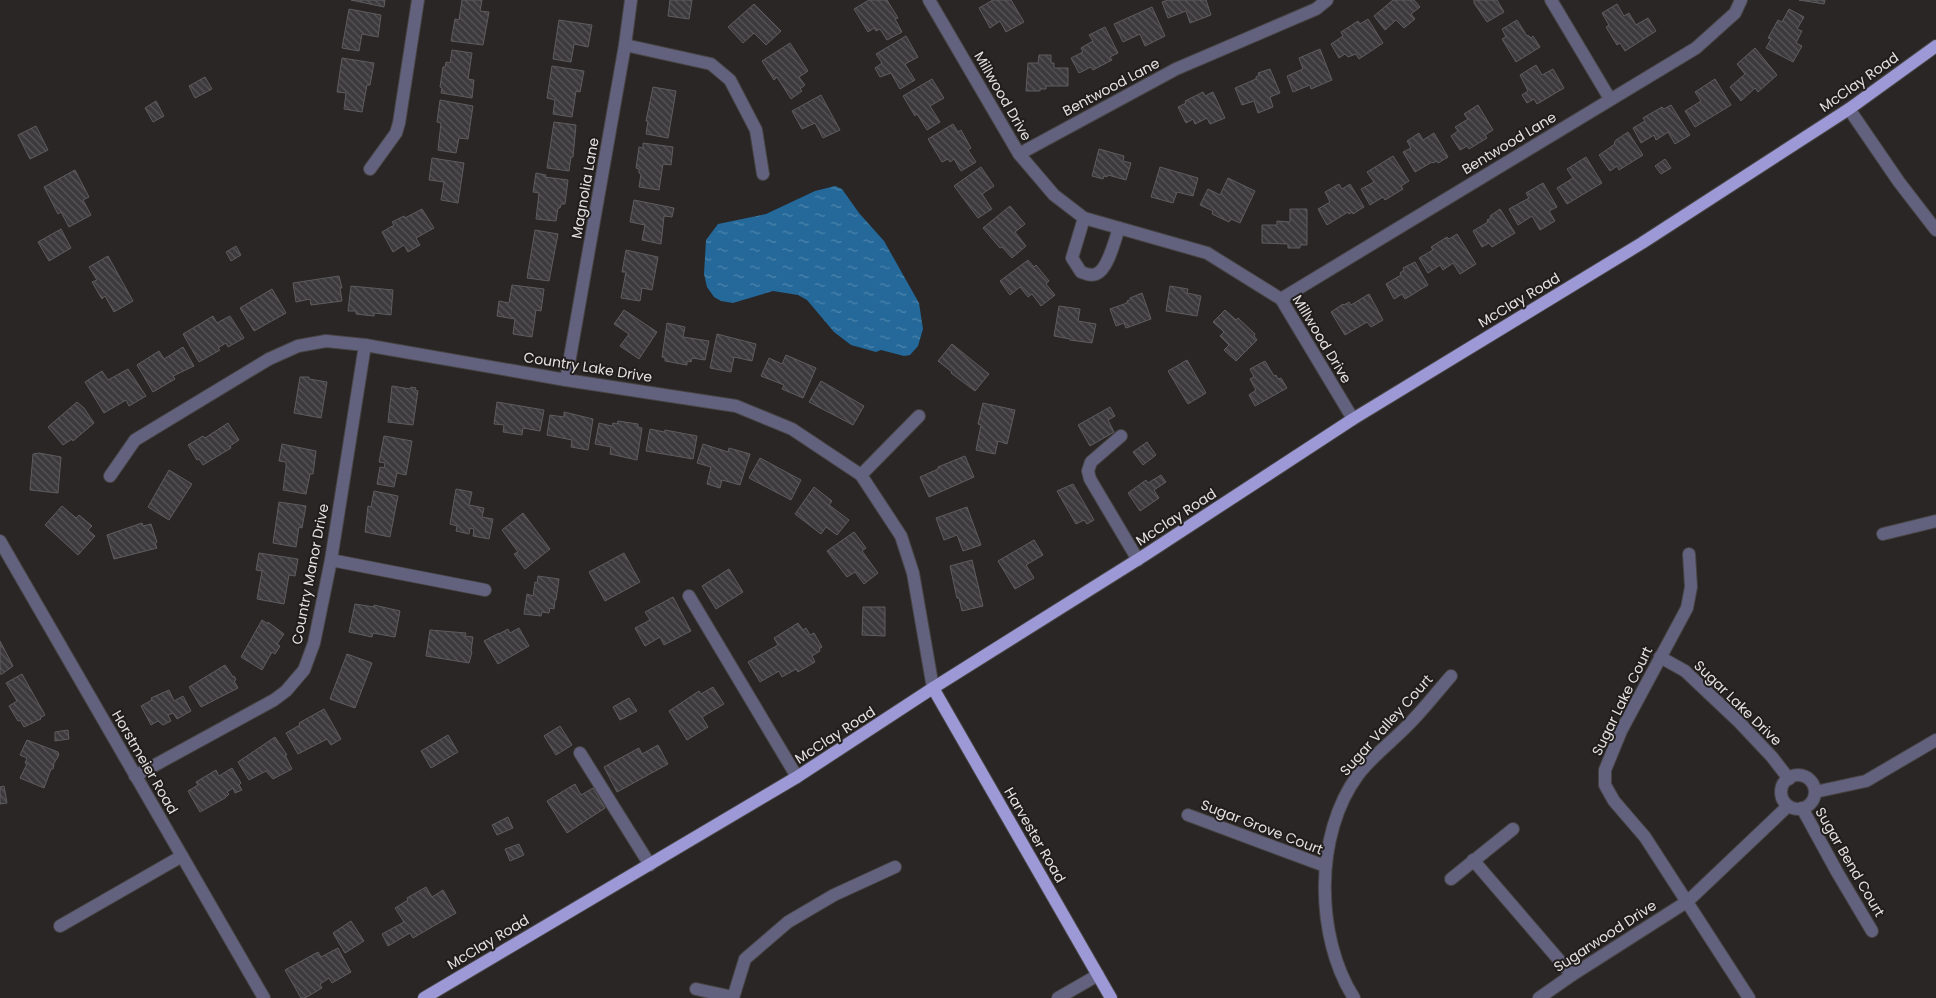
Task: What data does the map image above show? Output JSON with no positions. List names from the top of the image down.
{
  "streets": {
    "main road": ["McClay Road", "Harvester Road"],
    "street": [
      "Bentwood Lane",
      "Millwood Drive",
      "Magnolia Lane",
      "Country Lake Drive",
      "Country Manor Drive",
      "Sugar Lake Court",
      "Sugar Lake Drive",
      "Sugar Valley Court",
      "Horstmeier Road",
      "Sugar Grove Court",
      "Sugar Bend Court",
      "Sugarwood Drive"
    ]
  },
  "crossings": [
    ["McClay Road", "Millwood Drive"],
    ["McClay Road", "Country Lake Drive"],
    ["McClay Road", "Harvester Road"],
    ["Bentwood Lane", "Millwood Drive"],
    ["Magnolia Lane", "Country Lake Drive"],
    ["Country Lake Drive", "Country Manor Drive"],
    ["Country Lake Drive", "Harvester Road"],
    ["Country Manor Drive", "Horstmeier Road"],
    ["Sugar Lake Court", "Sugar Lake Drive"],
    ["Sugar Lake Court", "Sugarwood Drive"],
    ["Sugar Lake Drive", "Sugar Bend Court"],
    ["Sugar Valley Court", "Sugar Grove Court"]
  ]
}
